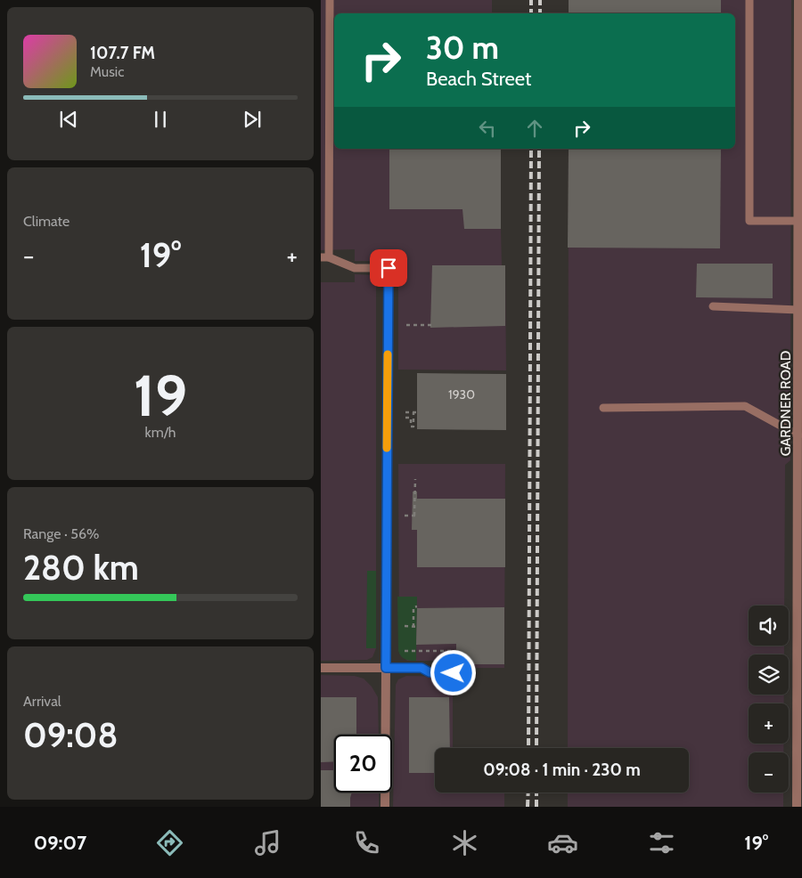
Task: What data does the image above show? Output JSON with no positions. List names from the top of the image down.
{
  "streets": {
    "street": ["GARDNER ROAD"]
  },
  "house_numbers": ["1930"],
  "page": {
    "turn": ["30 m", "Beach Street"],
    "song": ["107.7 FM", "Music"],
    "tile": [
      "Climate",
      ["19", "km/h"],
      ["Range · 56%", "280 km"],
      ["Arrival", "09:08"]
    ],
    "heat": ["−", "19°", "+"],
    "map_buttons": ["+", "−"],
    "limit": "20",
    "trip": "09:08 · 1 min · 230 m",
    "tabs": ["09:07", "19°"]
  }
}
